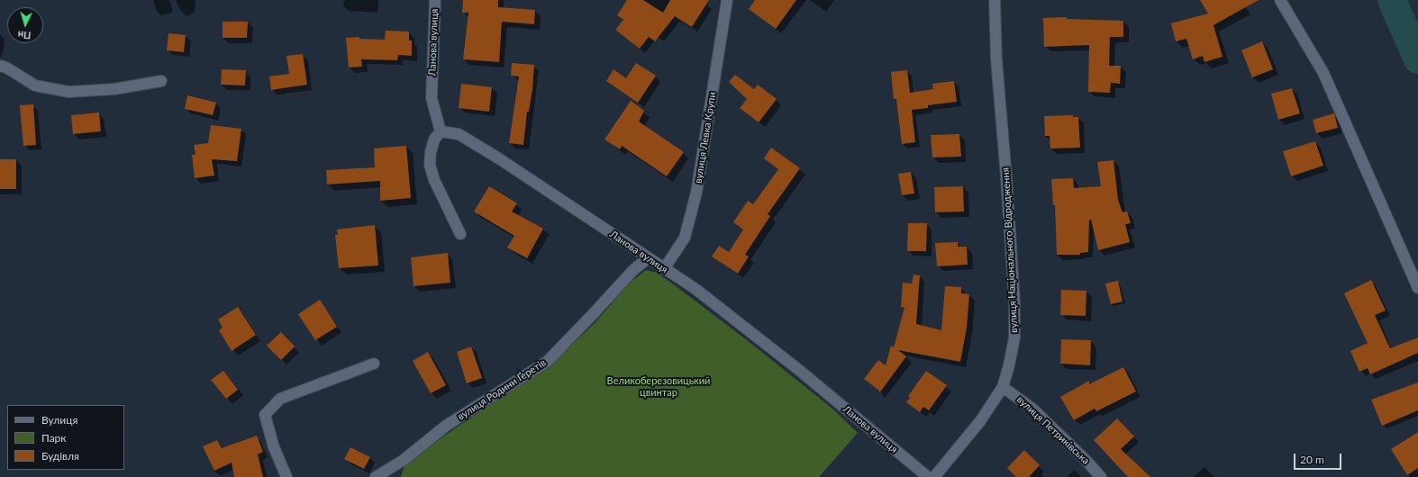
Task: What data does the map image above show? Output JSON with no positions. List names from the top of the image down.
{
  "streets": {
    "street": [
      "Ланова вулиця",
      "вулиця Левка Крупи",
      "вулиця Національного Відродження",
      "вулиця Родини Ґеретів",
      "вулиця Петриківська"
    ]
  },
  "crossings": [
    ["Ланова вулиця", "вулиця Левка Крупи"],
    ["Ланова вулиця", "вулиця Родини Ґеретів"],
    ["вулиця Національного Відродження", "вулиця Петриківська"]
  ],
  "parks": ["Великоберезовицький цвинтар"],
  "legend": ["Вулиця", "Парк", "Будівля"],
  "scale_bar": "20 m",
  "north": "bottom"
}
